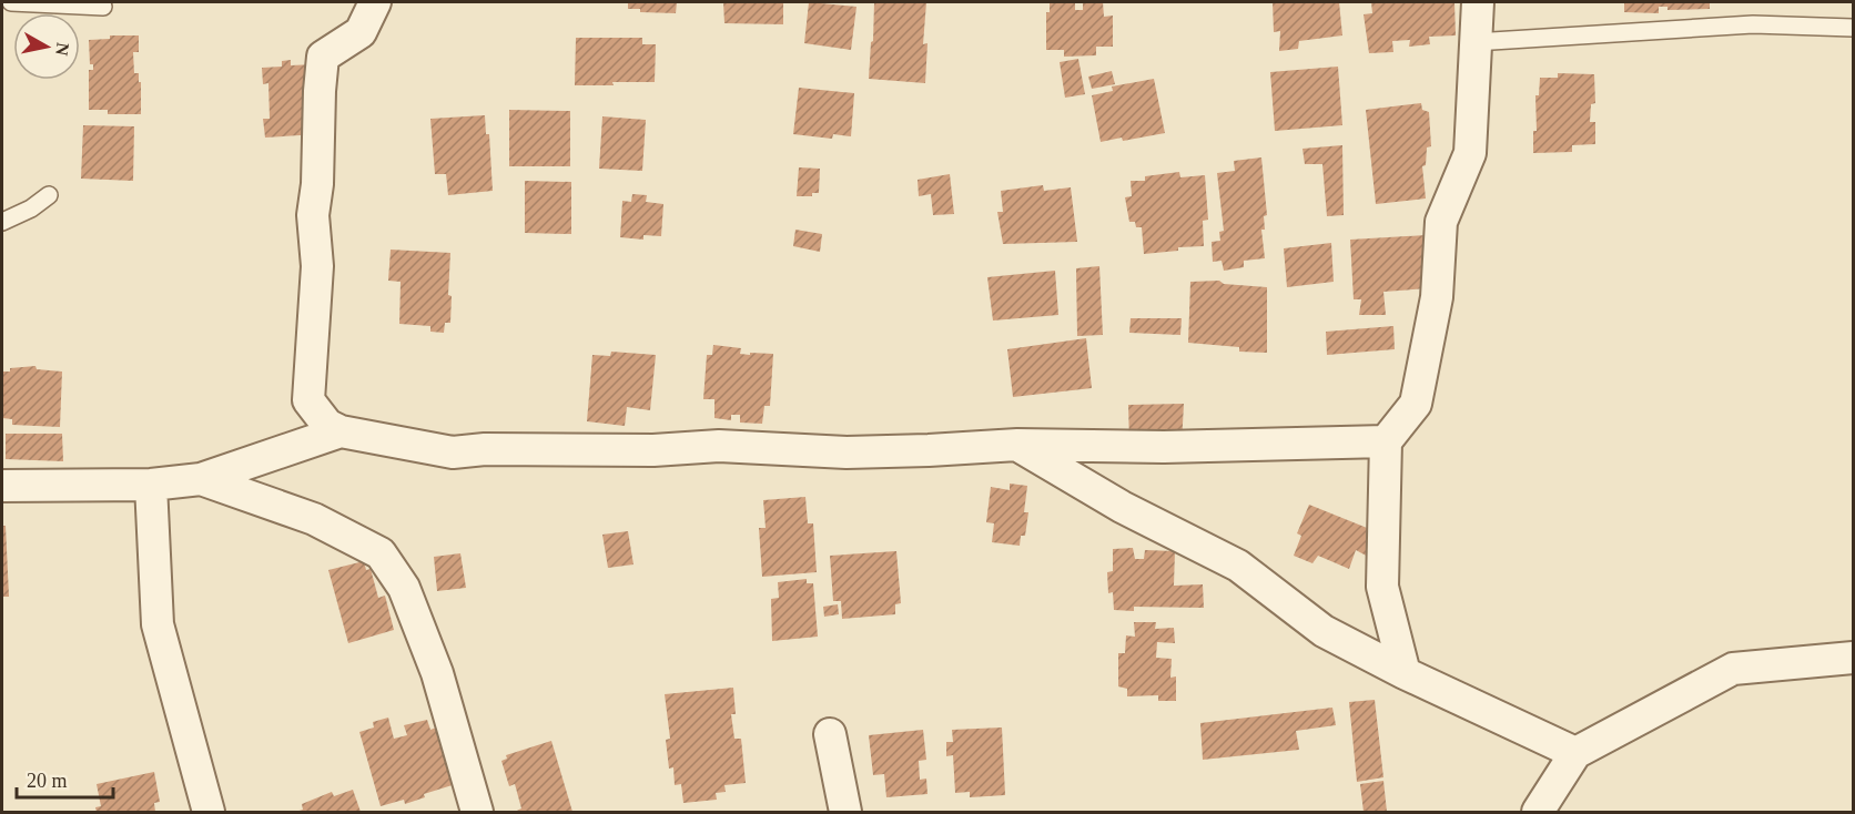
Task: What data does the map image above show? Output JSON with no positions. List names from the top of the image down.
{
  "scale_bar": "20 m",
  "north": "right"
}
